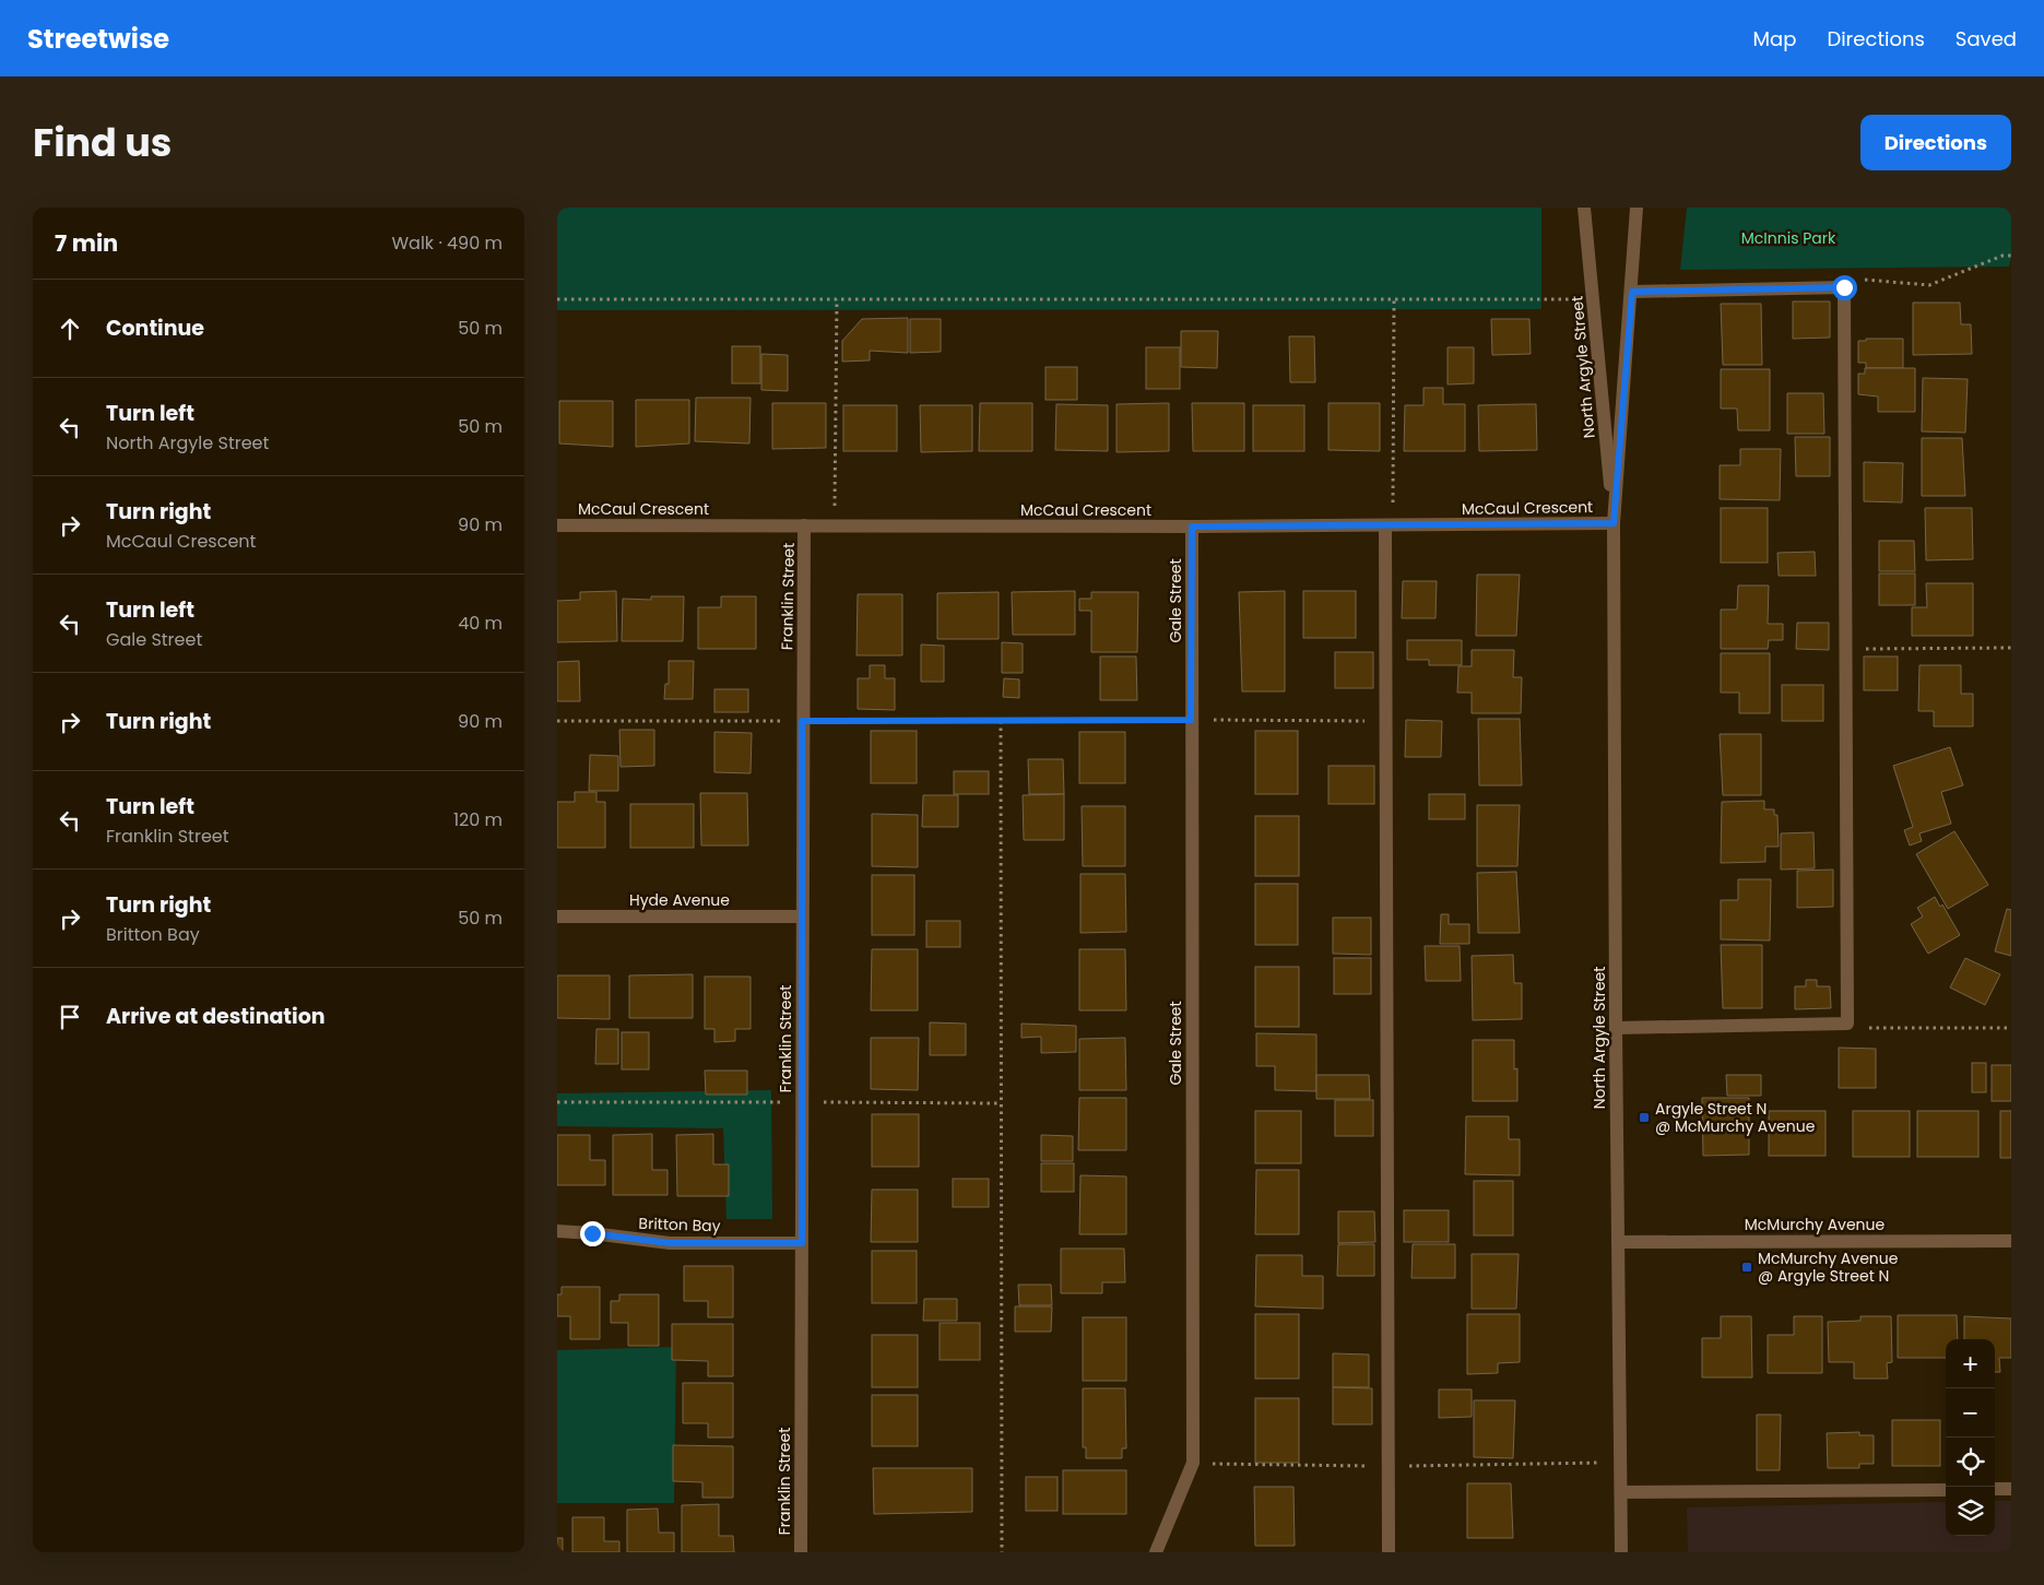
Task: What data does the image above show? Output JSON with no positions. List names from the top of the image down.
{
  "streets": {
    "street": [
      "North Argyle Street",
      "McCaul Crescent",
      "Franklin Street",
      "Gale Street",
      "Hyde Avenue",
      "Britton Bay",
      "McMurchy Avenue"
    ]
  },
  "crossings": [
    ["North Argyle Street", "McCaul Crescent"],
    ["North Argyle Street", "McMurchy Avenue"],
    ["McCaul Crescent", "Franklin Street"],
    ["McCaul Crescent", "Gale Street"],
    ["Franklin Street", "Hyde Avenue"],
    ["Franklin Street", "Britton Bay"]
  ],
  "parks": ["McInnis Park"],
  "places": {
    "transit": ["Argyle Street N @ McMurchy Avenue", "McMurchy Avenue @ Argyle Street N"]
  },
  "page": {
    "header": "Streetwise",
    "nav": ["Map", "Directions", "Saved"],
    "title": "Find us",
    "buttons": "Directions",
    "heading": ["7 min", "Walk · 490 m"],
    "list": [
      ["Continue", "50 m"],
      ["Turn left", "North Argyle Street", "50 m"],
      ["Turn right", "McCaul Crescent", "90 m"],
      ["Turn left", "Gale Street", "40 m"],
      ["Turn right", "90 m"],
      ["Turn left", "Franklin Street", "120 m"],
      ["Turn right", "Britton Bay", "50 m"],
      "Arrive at destination"
    ],
    "map_buttons": ["+", "−"]
  }
}
